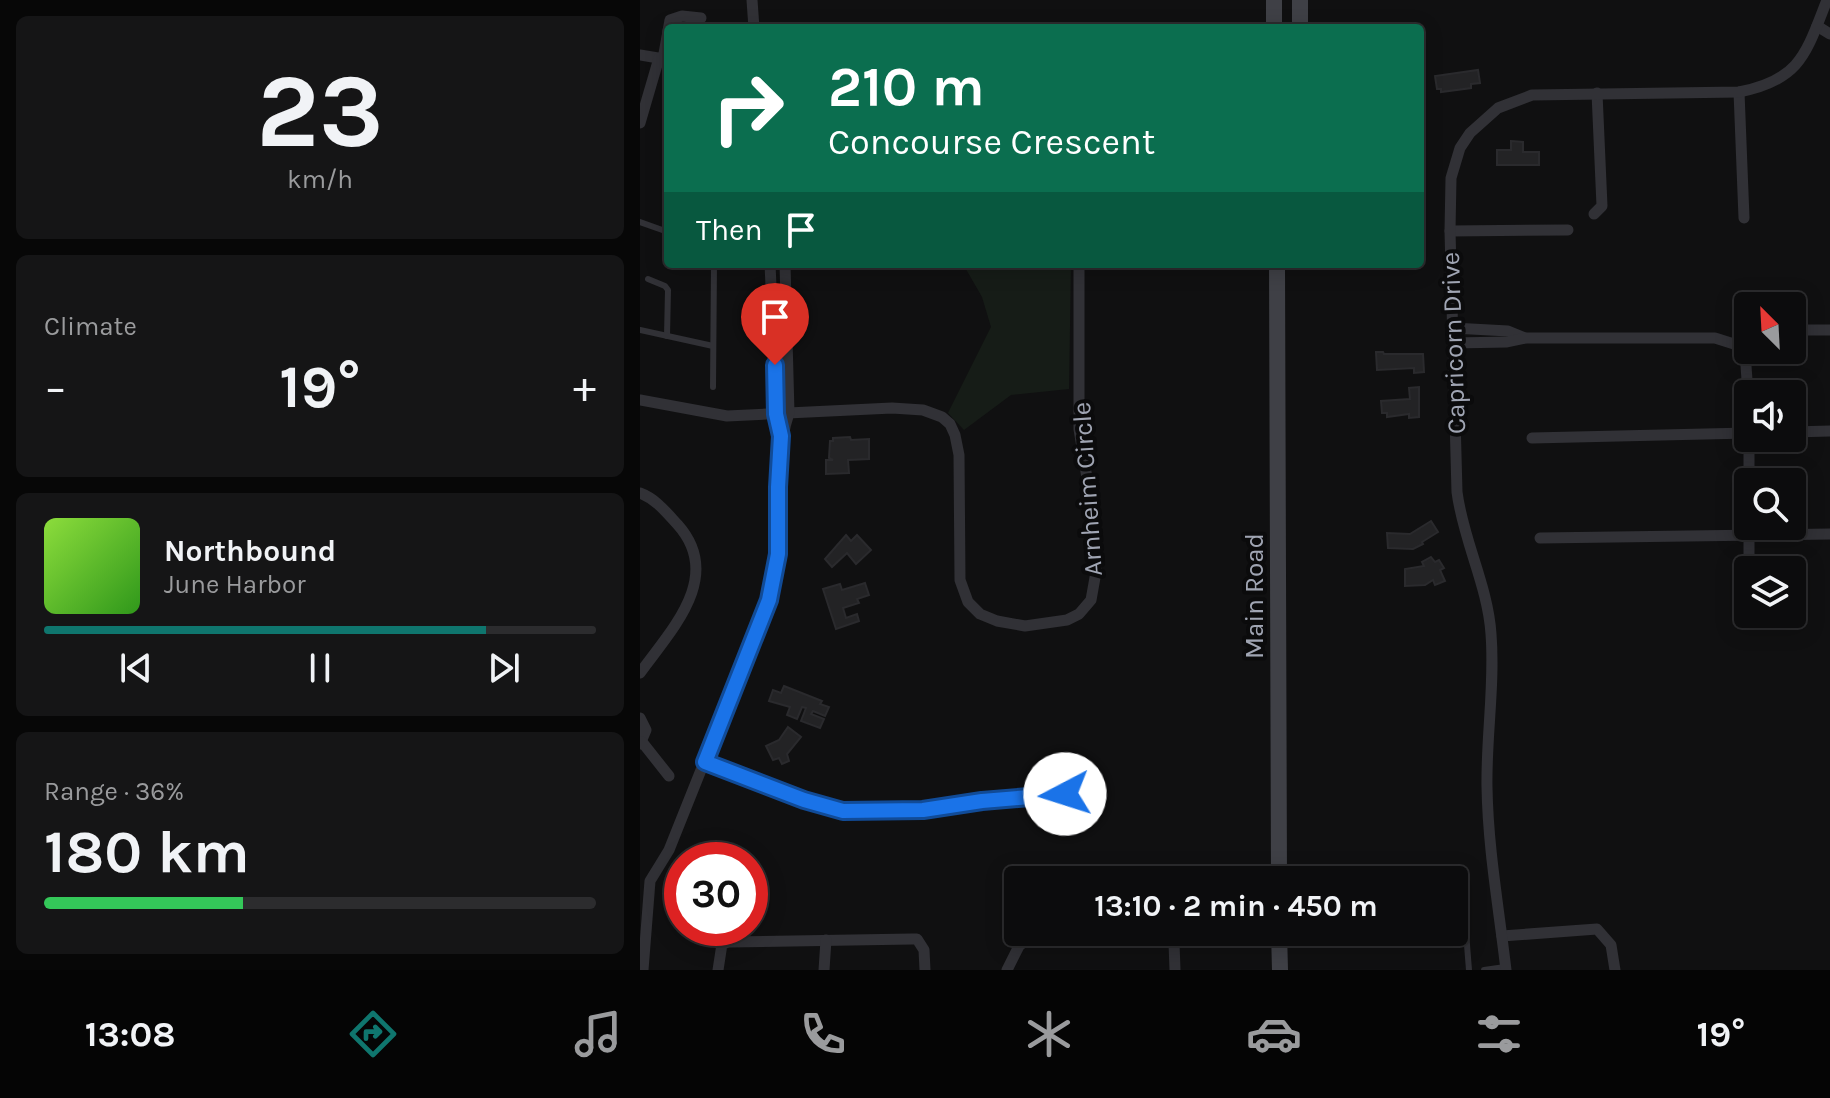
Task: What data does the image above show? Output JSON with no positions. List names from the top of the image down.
{
  "streets": {
    "main road": ["Main Road"],
    "street": ["Capricorn Drive", "Arnheim Circle"]
  },
  "north": "top left",
  "page": {
    "tile": [
      ["23", "km/h"],
      "Climate",
      ["Range · 36%", "180 km"]
    ],
    "turn": ["210 m", "Concourse Crescent"],
    "then": "Then",
    "heat": ["−", "19°", "+"],
    "song": ["Northbound", "June Harbor"],
    "limit": "30",
    "trip": "13:10 · 2 min · 450 m",
    "tabs": ["13:08", "19°"]
  }
}
